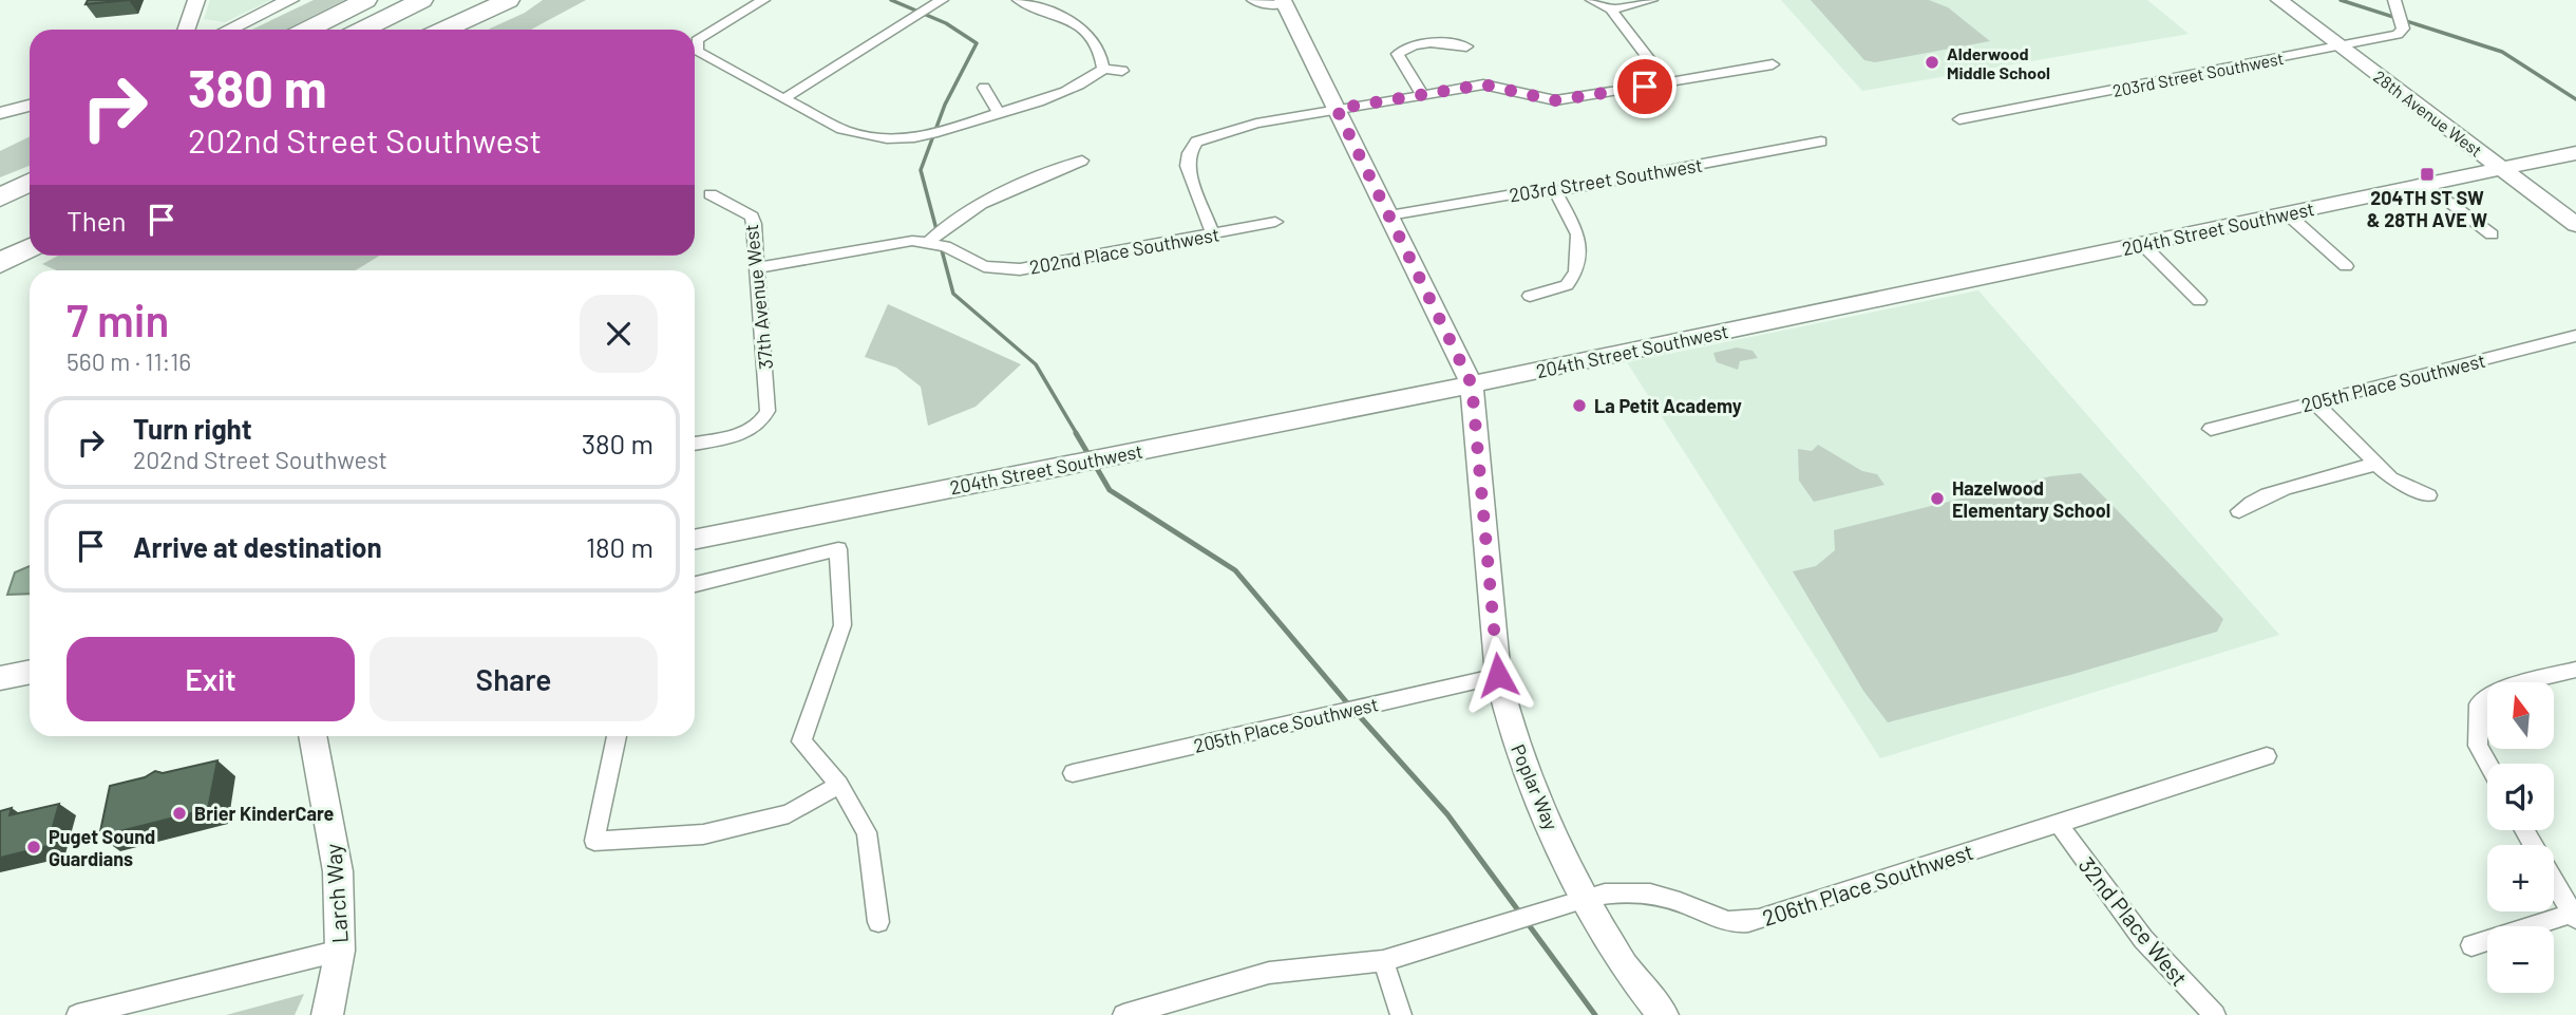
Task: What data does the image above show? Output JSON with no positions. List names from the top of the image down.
{
  "streets": {
    "street": [
      "203rd Street Southwest",
      "28th Avenue West",
      "204th Street Southwest",
      "202nd Place Southwest",
      "37th Avenue West",
      "205th Place Southwest",
      "Poplar Way",
      "206th Place Southwest",
      "Larch Way",
      "32nd Place West"
    ]
  },
  "crossings": [
    ["203rd Street Southwest", "28th Avenue West"],
    ["203rd Street Southwest", "Poplar Way"],
    ["28th Avenue West", "204th Street Southwest"],
    ["204th Street Southwest", "Poplar Way"],
    ["202nd Place Southwest", "37th Avenue West"],
    ["205th Place Southwest", "Poplar Way"],
    ["Poplar Way", "206th Place Southwest"],
    ["206th Place Southwest", "32nd Place West"]
  ],
  "places": {
    "other": [
      "Alderwood Middle School",
      "La Petit Academy",
      "Hazelwood Elementary School",
      "Brier KinderCare",
      "Puget Sound Guardians"
    ],
    "transit": ["204TH ST SW & 28TH AVE W"]
  },
  "north": "top",
  "page": {
    "turn": ["380 m", "202nd Street Southwest"],
    "then": "Then",
    "heading": ["7 min", "560 m · 11:16"],
    "list": [
      {
        "name": "Turn right",
        "note": "202nd Street Southwest",
        "value": "380 m"
      },
      {
        "name": "Arrive at destination",
        "value": "180 m"
      }
    ],
    "buttons": ["Exit", "Share"],
    "map_buttons": ["+", "−"]
  }
}
